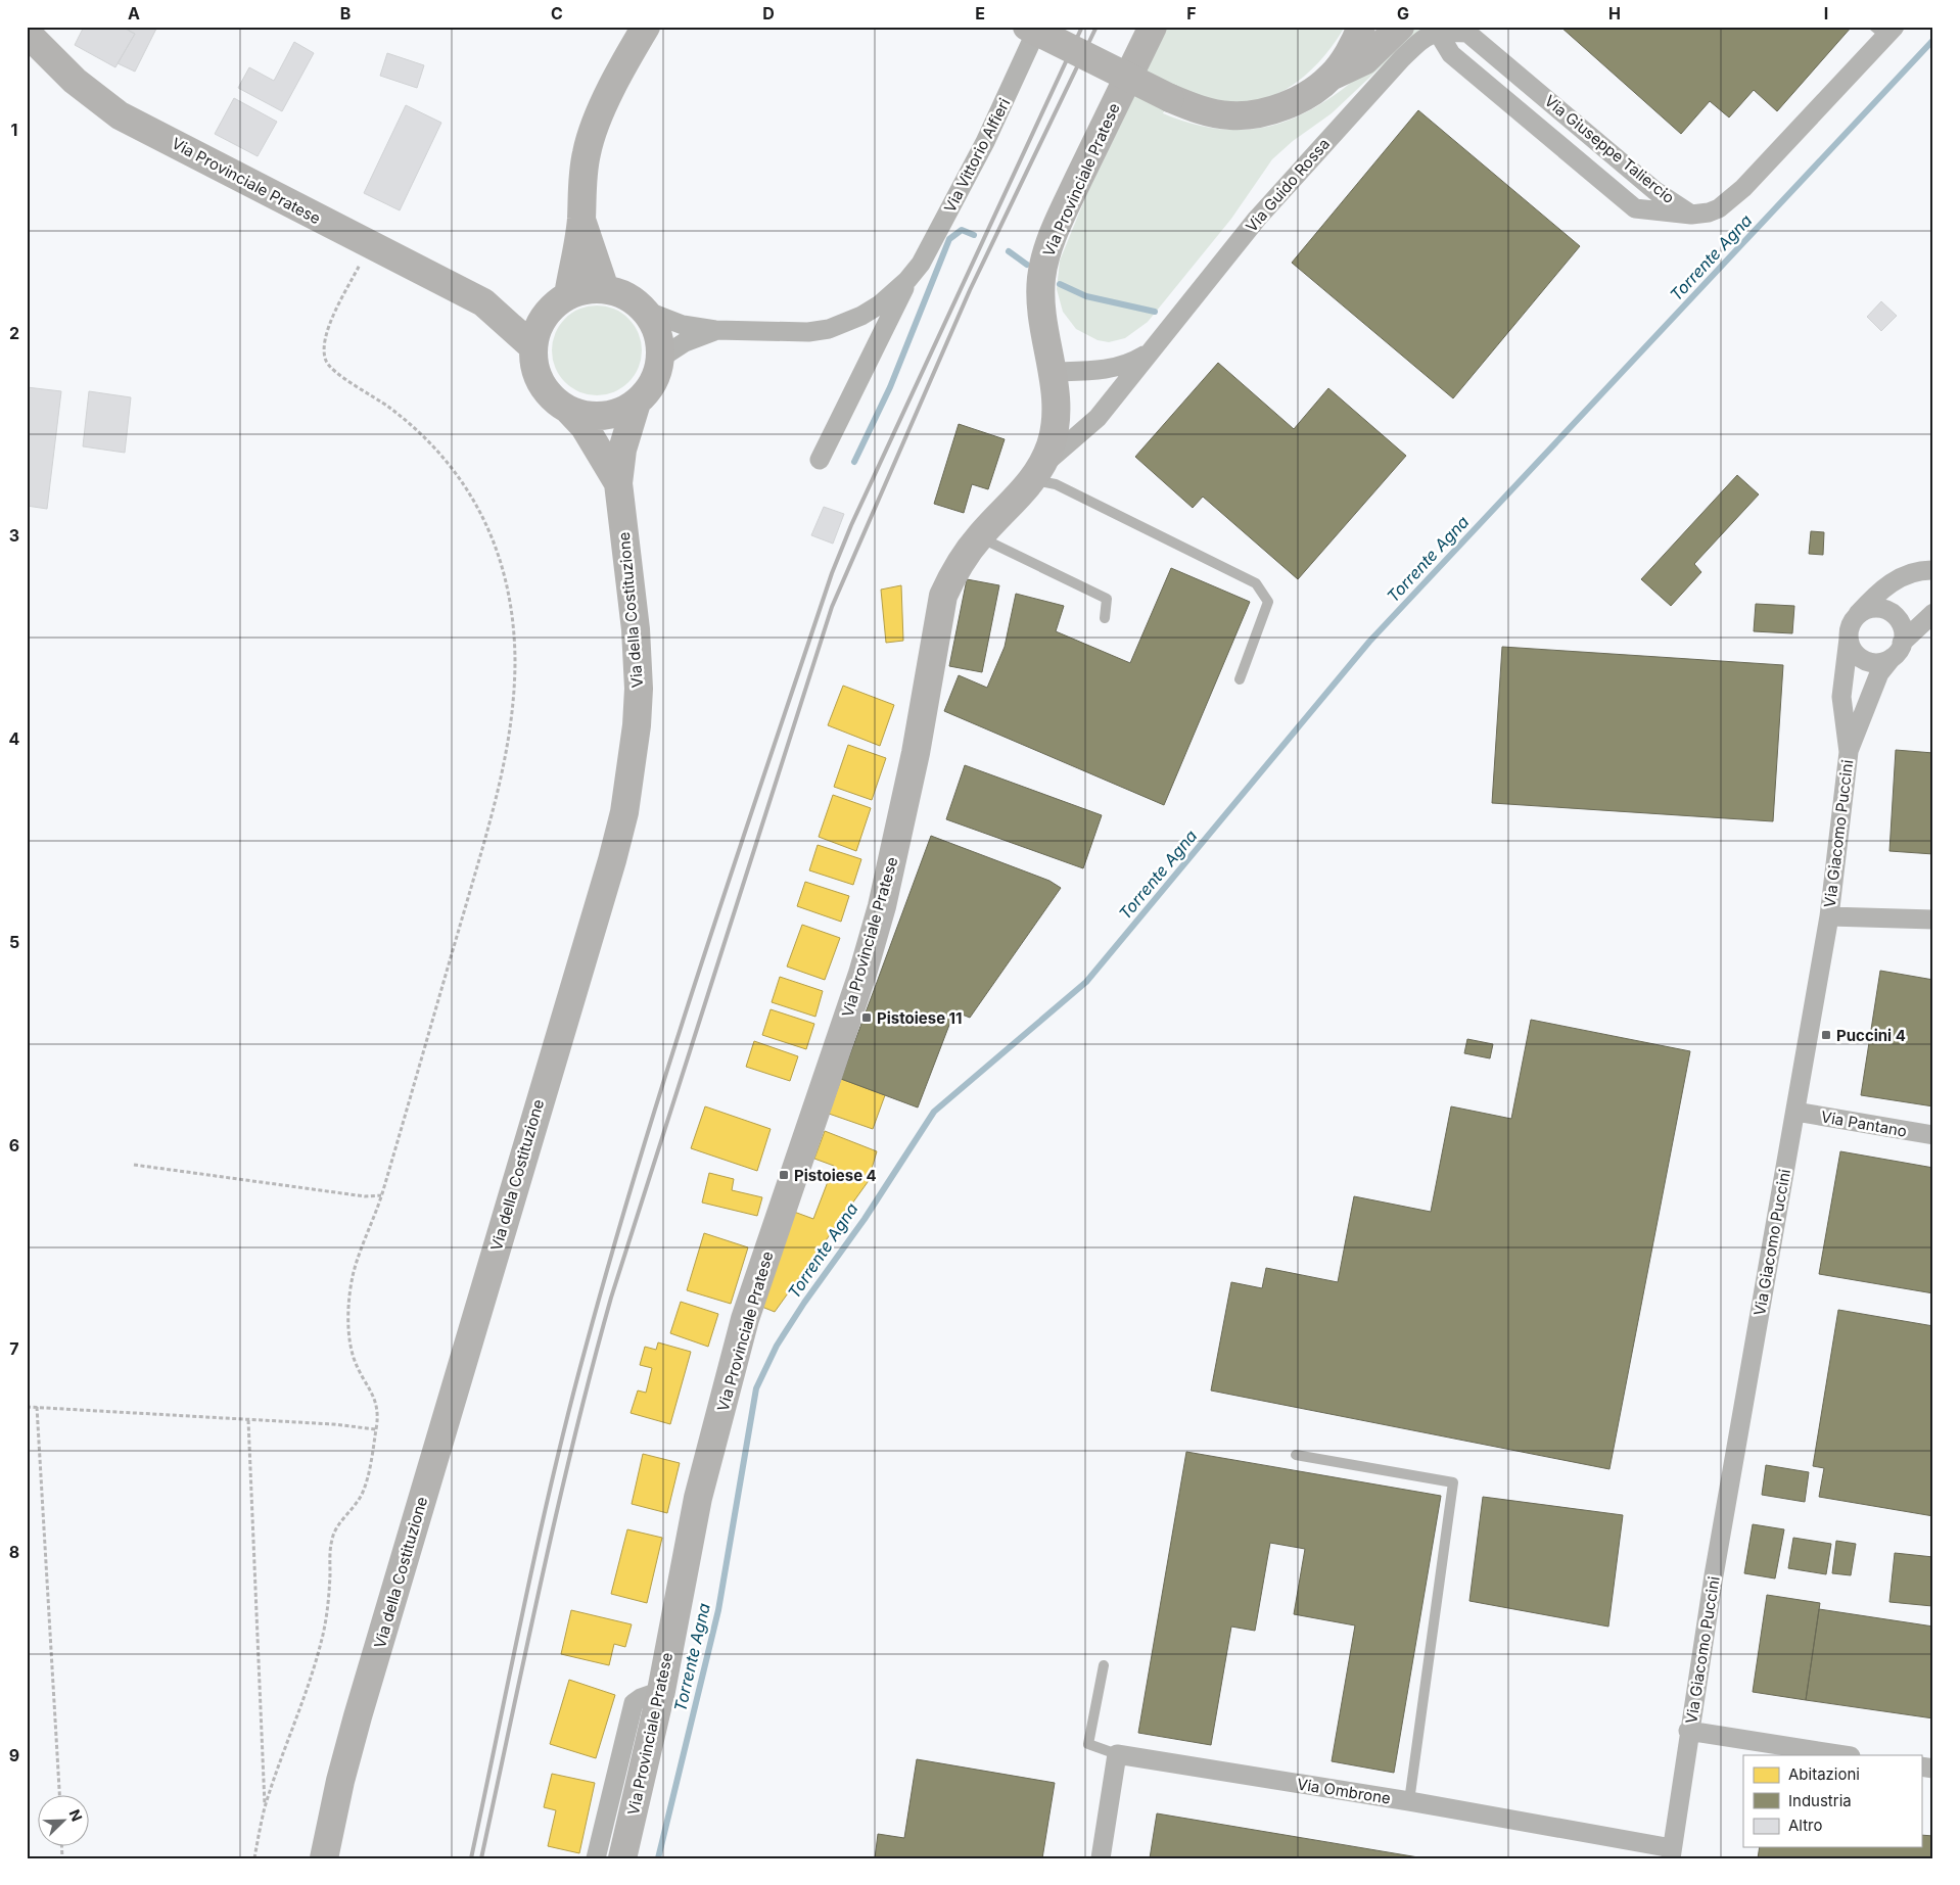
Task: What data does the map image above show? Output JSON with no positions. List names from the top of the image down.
{
  "streets": {
    "main road": ["Via Provinciale Pratese", "Via della Costituzione"],
    "street": [
      "Via Giuseppe Taliercio",
      "Via Vittorio Alfieri",
      "Via Guido Rossa",
      "Via Giacomo Puccini",
      "Via Pantano",
      "Via Ombrone"
    ]
  },
  "crossings": [
    ["Via Giuseppe Taliercio", "Via Guido Rossa"],
    ["Via Vittorio Alfieri", "Via Provinciale Pratese"],
    ["Via Provinciale Pratese", "Via Guido Rossa"],
    ["Via Giacomo Puccini", "Via Pantano"],
    ["Via Giacomo Puccini", "Via Ombrone"]
  ],
  "water": ["Torrente Agna"],
  "places": {
    "transit": ["Pistoiese 11", "Puccini 4", "Pistoiese 4"]
  },
  "legend": ["Abitazioni", "Industria", "Altro"],
  "north": "top right",
  "grid": {
    "columns": [
      "A",
      "B",
      "C",
      "D",
      "E",
      "F",
      "G",
      "H",
      "I"
    ],
    "rows": [
      "1",
      "2",
      "3",
      "4",
      "5",
      "6",
      "7",
      "8",
      "9"
    ]
  }
}
